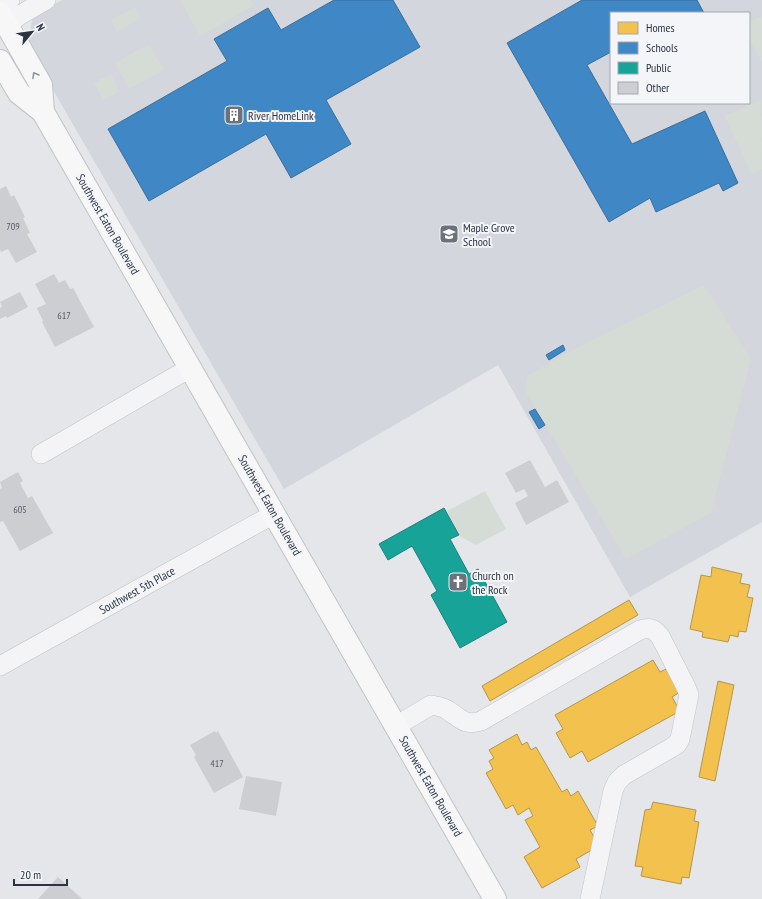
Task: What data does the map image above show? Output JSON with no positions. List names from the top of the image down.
{
  "streets": {
    "main road": ["Southwest Eaton Boulevard"],
    "street": ["Southwest 5th Place"]
  },
  "crossings": [
    ["Southwest Eaton Boulevard", "Southwest 5th Place"]
  ],
  "places": {
    "building": ["River HomeLink"],
    "school or university": ["Maple Grove School"],
    "church": ["Church on the Rock"]
  },
  "house_numbers": [
    "709",
    "617",
    "605",
    "417"
  ],
  "legend": [
    "Homes",
    "Schools",
    "Public",
    "Other"
  ],
  "scale_bar": "20 m",
  "north": "top right"
}
